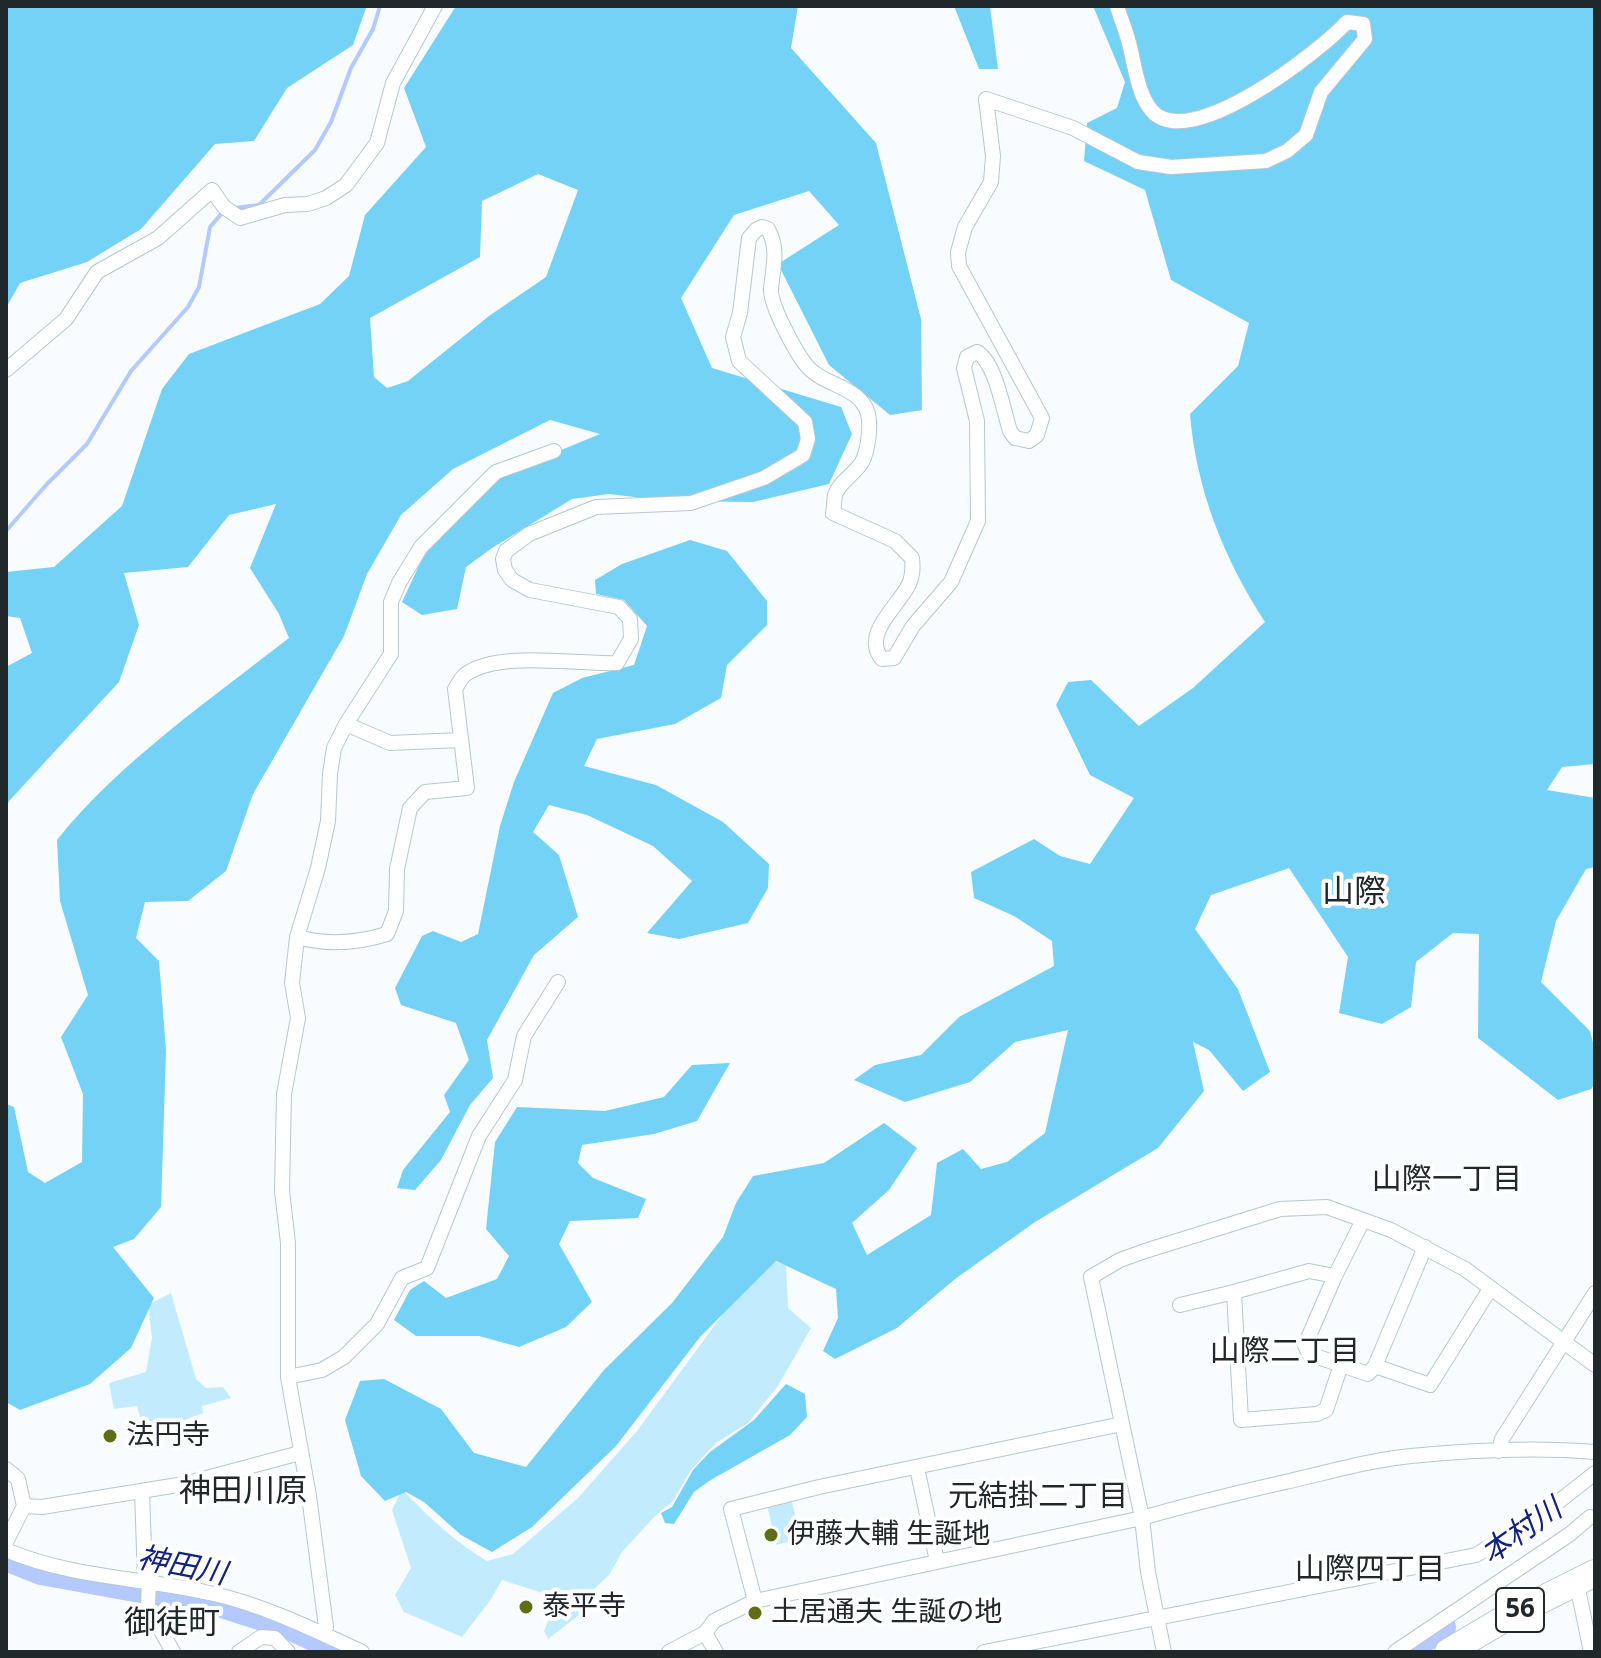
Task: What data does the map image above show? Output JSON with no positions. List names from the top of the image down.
{
  "streets": {
    "highway": ["56"]
  },
  "districts": [
    "山際",
    "山際一丁目",
    "山際二丁目",
    "神田川原",
    "元結掛二丁目",
    "山際四丁目",
    "御徒町"
  ],
  "water": ["本村川", "神田川"],
  "places": [
    "法円寺",
    "伊藤大輔 生誕地",
    "泰平寺",
    "土居通夫 生誕の地"
  ]
}
